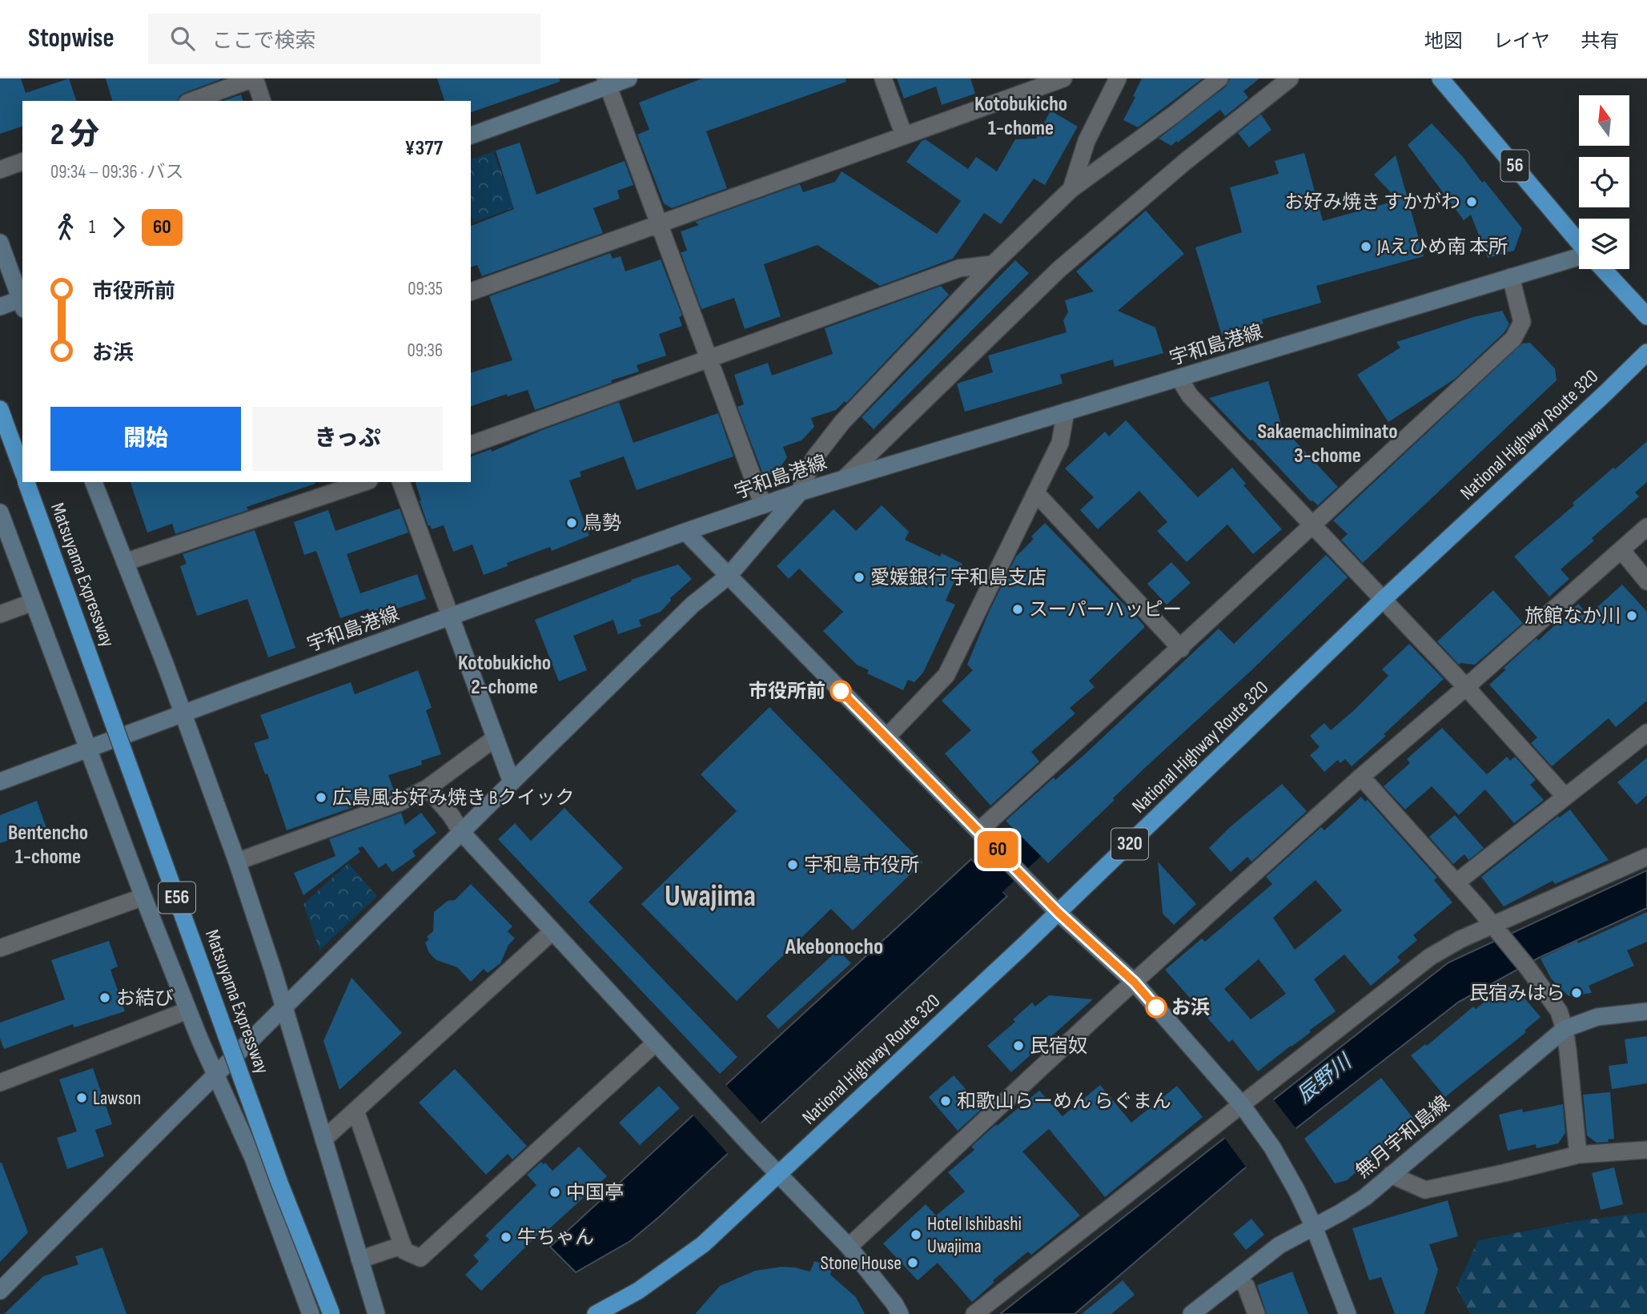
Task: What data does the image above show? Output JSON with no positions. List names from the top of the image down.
{
  "streets": {
    "highway": [
      "56",
      "National Highway Route 320",
      "Matsuyama Expressway",
      "320",
      "E56"
    ],
    "street": ["宇和島港線", "無月宇和島線"]
  },
  "districts": [
    "Kotobukicho 1-chome",
    "Sakaemachiminato 3-chome",
    "Kotobukicho 2-chome",
    "Bentencho 1-chome",
    "Uwajima",
    "Akebonocho"
  ],
  "water": ["辰野川"],
  "places": [
    "お好み焼き すかがわ",
    "JAえひめ南 本所",
    "鳥勢",
    "愛媛銀行 宇和島支店",
    "スーパーハッピー",
    "旅館なか川",
    "市役所前",
    "広島風お好み焼き Bクイック",
    "宇和島市役所",
    "民宿みはら",
    "お結び",
    "お浜",
    "民宿奴",
    "Lawson",
    "和歌山らーめん らぐまん",
    "中国亭",
    "Hotel Ishibashi Uwajima",
    "牛ちゃん",
    "Stone House"
  ],
  "lines": ["bus line 60"],
  "north": "top",
  "page": {
    "header": "Stopwise",
    "search": "ここで検索",
    "nav": ["地図", "レイヤ", "共有"],
    "on_map": "60",
    "heading": ["2 分", "09:34 – 09:36 · バス", "¥377"],
    "legs": ["1", "60"],
    "list": [
      {
        "name": "市役所前",
        "value": "09:35"
      },
      {
        "name": "お浜",
        "value": "09:36"
      }
    ],
    "buttons": ["開始", "きっぷ"]
  }
}
